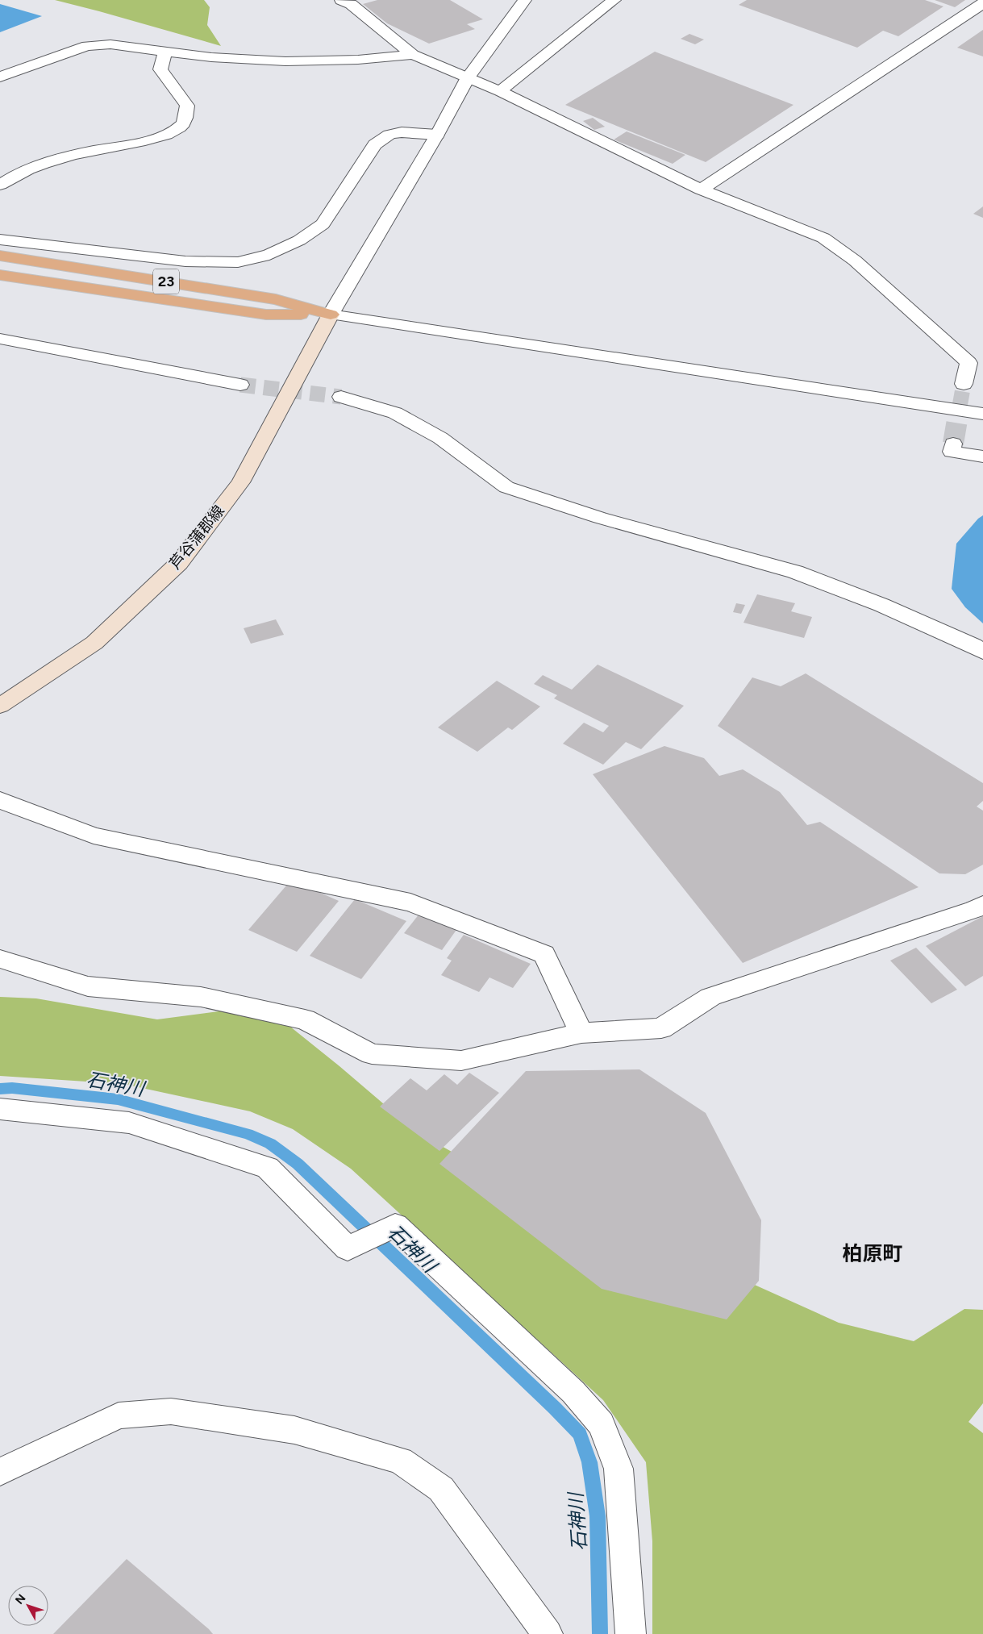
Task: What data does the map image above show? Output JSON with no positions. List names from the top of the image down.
{
  "streets": {
    "highway": ["23"],
    "main road": ["芦谷蒲郡線"]
  },
  "crossings": [
    ["23", "芦谷蒲郡線"]
  ],
  "districts": ["柏原町"],
  "water": ["石神川"],
  "north": "top left"
}
